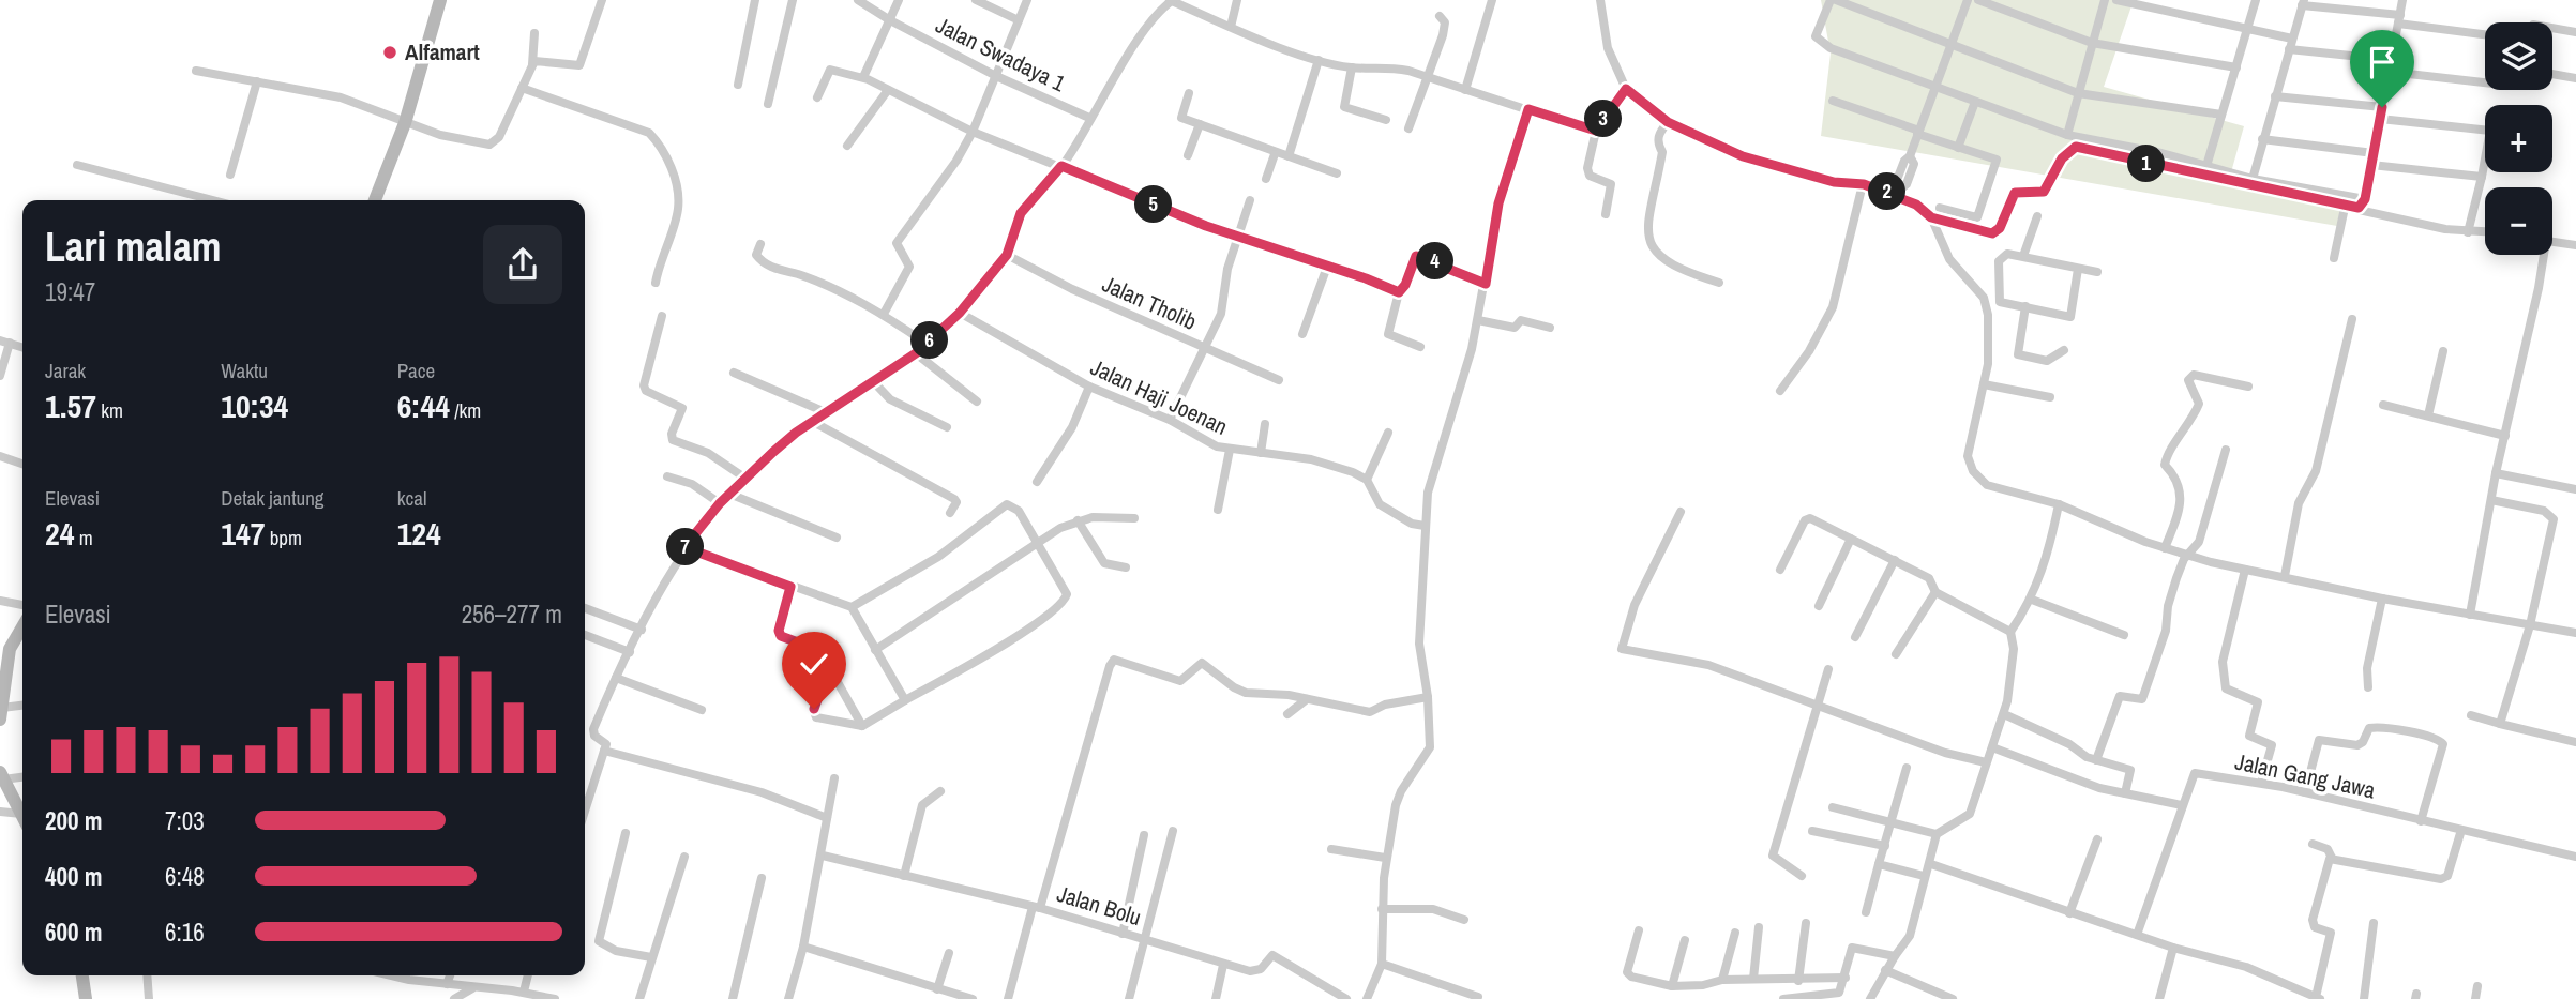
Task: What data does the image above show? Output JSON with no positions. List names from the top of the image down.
{
  "streets": {
    "street": [
      "Jalan Swadaya 1",
      "Jalan Tholib",
      "Jalan Haji Joenan",
      "Jalan Gang Jawa",
      "Jalan Bolu"
    ]
  },
  "places": ["Alfamart"],
  "page": {
    "map_buttons": ["+", "−"],
    "pins": [
      "3",
      "1",
      "2",
      "5",
      "4",
      "6",
      "7"
    ],
    "heading": ["Lari malam", "19:47"],
    "stats": [
      ["Jarak", "1.57 km"],
      ["Waktu", "10:34"],
      ["Pace", "6:44 /km"],
      ["Elevasi", "24 m"],
      ["Detak jantung", "147 bpm"],
      ["kcal", "124"]
    ],
    "chart": ["Elevasi", "256–277 m"],
    "list": [
      {
        "name": "200 m",
        "note": "7:03"
      },
      {
        "name": "400 m",
        "note": "6:48"
      },
      {
        "name": "600 m",
        "note": "6:16"
      }
    ]
  }
}
